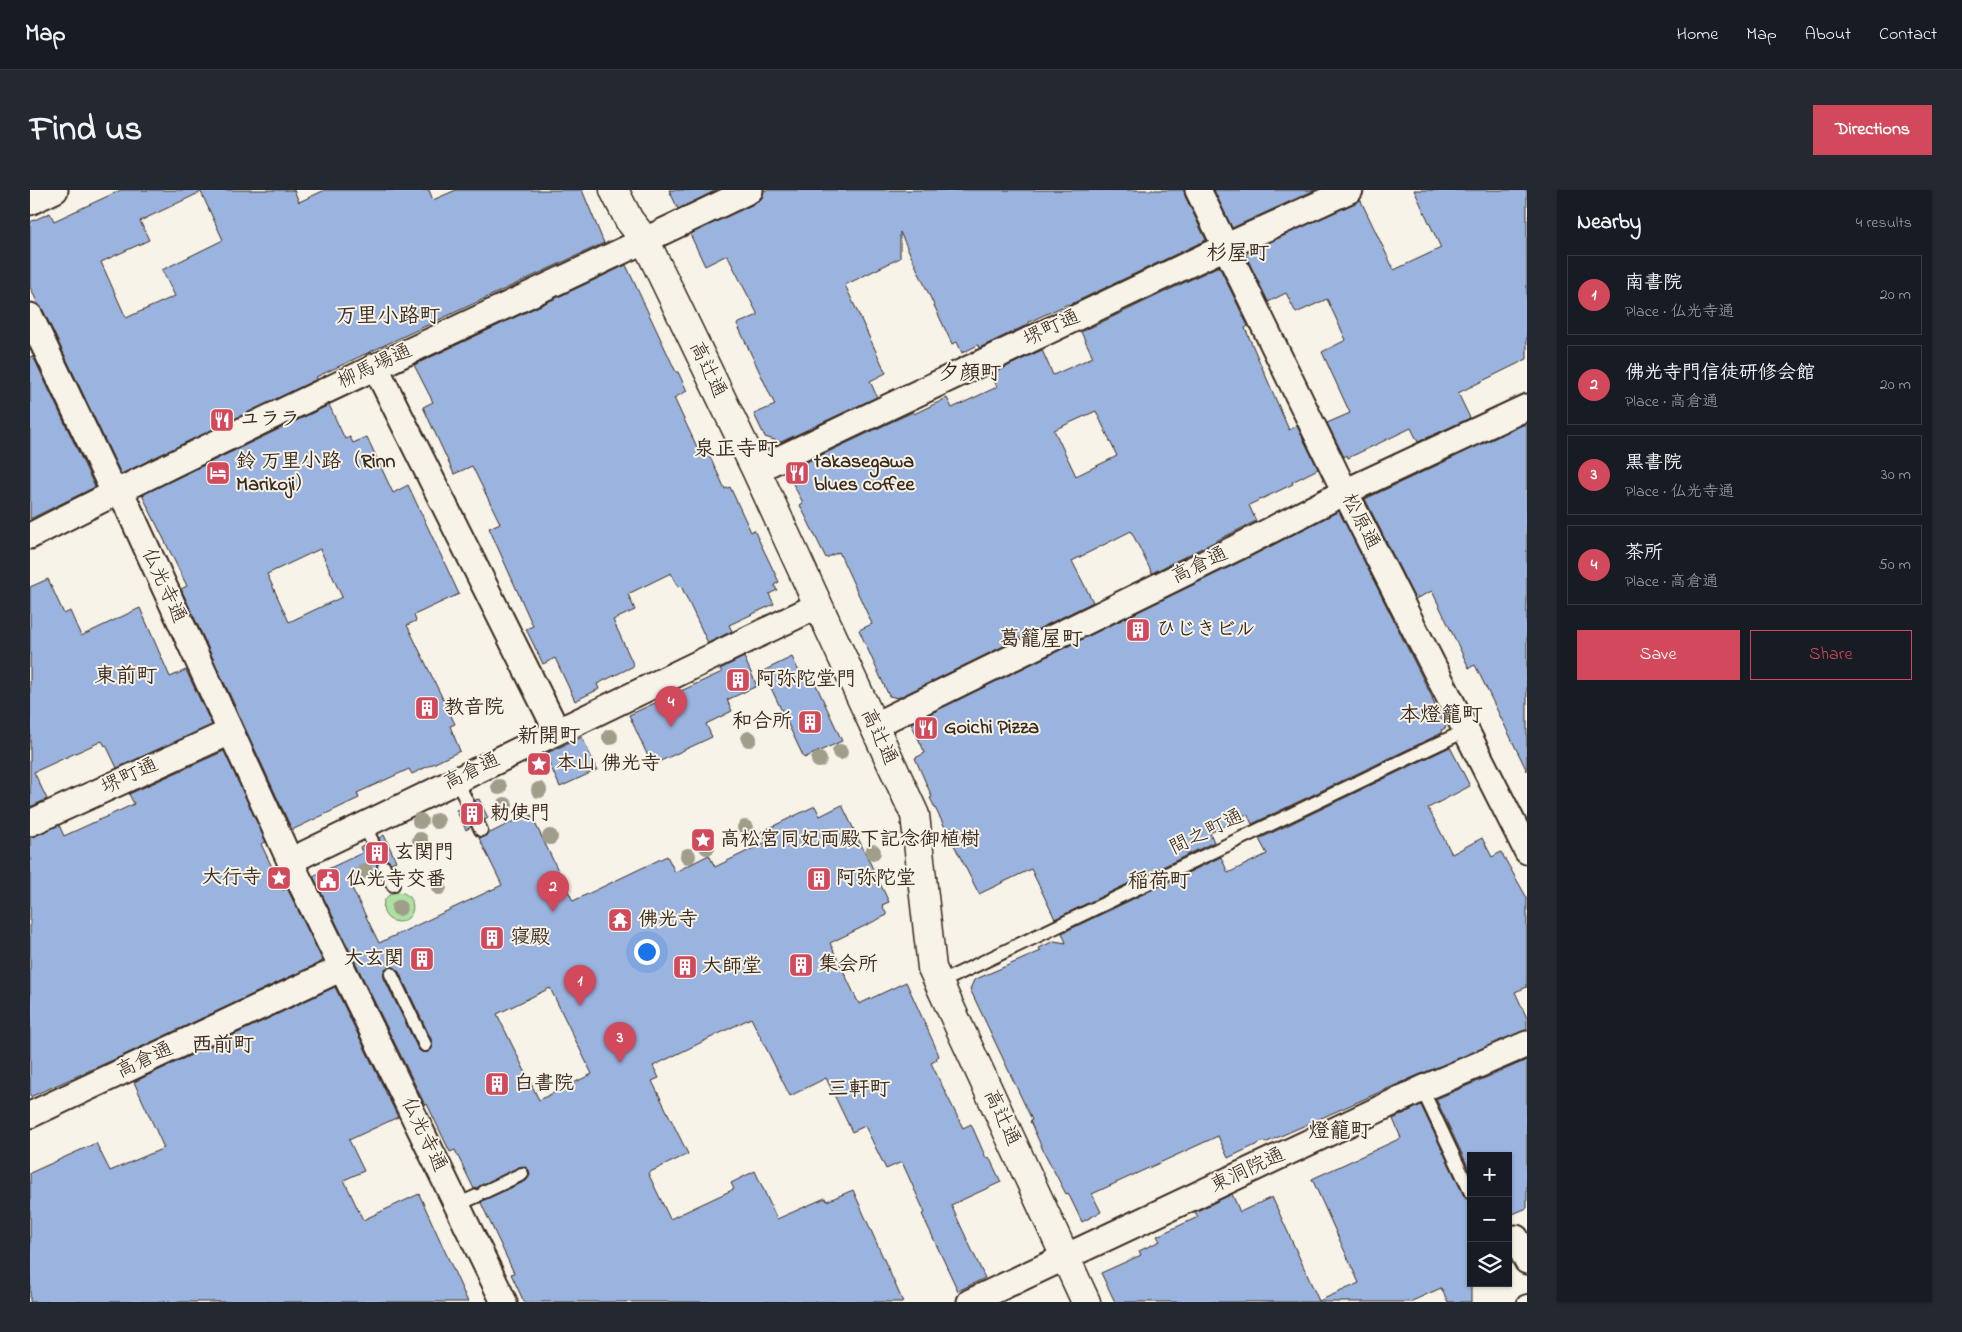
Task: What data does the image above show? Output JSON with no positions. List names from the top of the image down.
{
  "streets": {
    "street": [
      "堺町通",
      "柳馬場通",
      "高辻通",
      "松原通",
      "高倉通",
      "仏光寺通",
      "東洞院通"
    ],
    "lane": ["間之町通"]
  },
  "crossings": [
    ["堺町通", "高辻通"],
    ["堺町通", "松原通"],
    ["堺町通", "仏光寺通"],
    ["柳馬場通", "高辻通"],
    ["柳馬場通", "仏光寺通"],
    ["高辻通", "高倉通"],
    ["高辻通", "間之町通"],
    ["高辻通", "東洞院通"],
    ["松原通", "高倉通"],
    ["松原通", "間之町通"],
    ["高倉通", "仏光寺通"]
  ],
  "districts": [
    "杉屋町",
    "万里小路町",
    "夕顔町",
    "泉正寺町",
    "葛籠屋町",
    "東前町",
    "本燈籠町",
    "新開町",
    "稲荷町",
    "西前町",
    "三軒町",
    "燈籠町"
  ],
  "places": {
    "restaurant": ["ユララ", "takasegawa blues coffee", "Goichi Pizza"],
    "hotel": ["鈴 万里小路（Rinn Marikoji）"],
    "building": [
      "ひじきビル",
      "阿弥陀堂門",
      "教音院",
      "和合所",
      "勅使門",
      "玄関門",
      "阿弥陀堂",
      "寝殿",
      "大玄関",
      "集会所",
      "大師堂",
      "白書院"
    ],
    "place": ["本山 佛光寺", "高松宮同妃両殿下記念御植樹", "大行寺"],
    "public building": ["仏光寺交番"],
    "temple": ["佛光寺"]
  },
  "page": {
    "header": "Map",
    "nav": [
      "Home",
      "Map",
      "About",
      "Contact"
    ],
    "title": "Find us",
    "buttons": [
      "Directions",
      ["Save", "Share"]
    ],
    "heading": ["Nearby", "4 results"],
    "list": [
      {
        "mark": "1",
        "name": "南書院",
        "note": "Place · 仏光寺通",
        "value": "20 m"
      },
      {
        "mark": "2",
        "name": "佛光寺門信徒研修会館",
        "note": "Place · 高倉通",
        "value": "20 m"
      },
      {
        "mark": "3",
        "name": "黒書院",
        "note": "Place · 仏光寺通",
        "value": "30 m"
      },
      {
        "mark": "4",
        "name": "茶所",
        "note": "Place · 高倉通",
        "value": "50 m"
      }
    ],
    "pins": [
      "4",
      "2",
      "1",
      "3"
    ],
    "map_buttons": ["+", "−"]
  }
}
